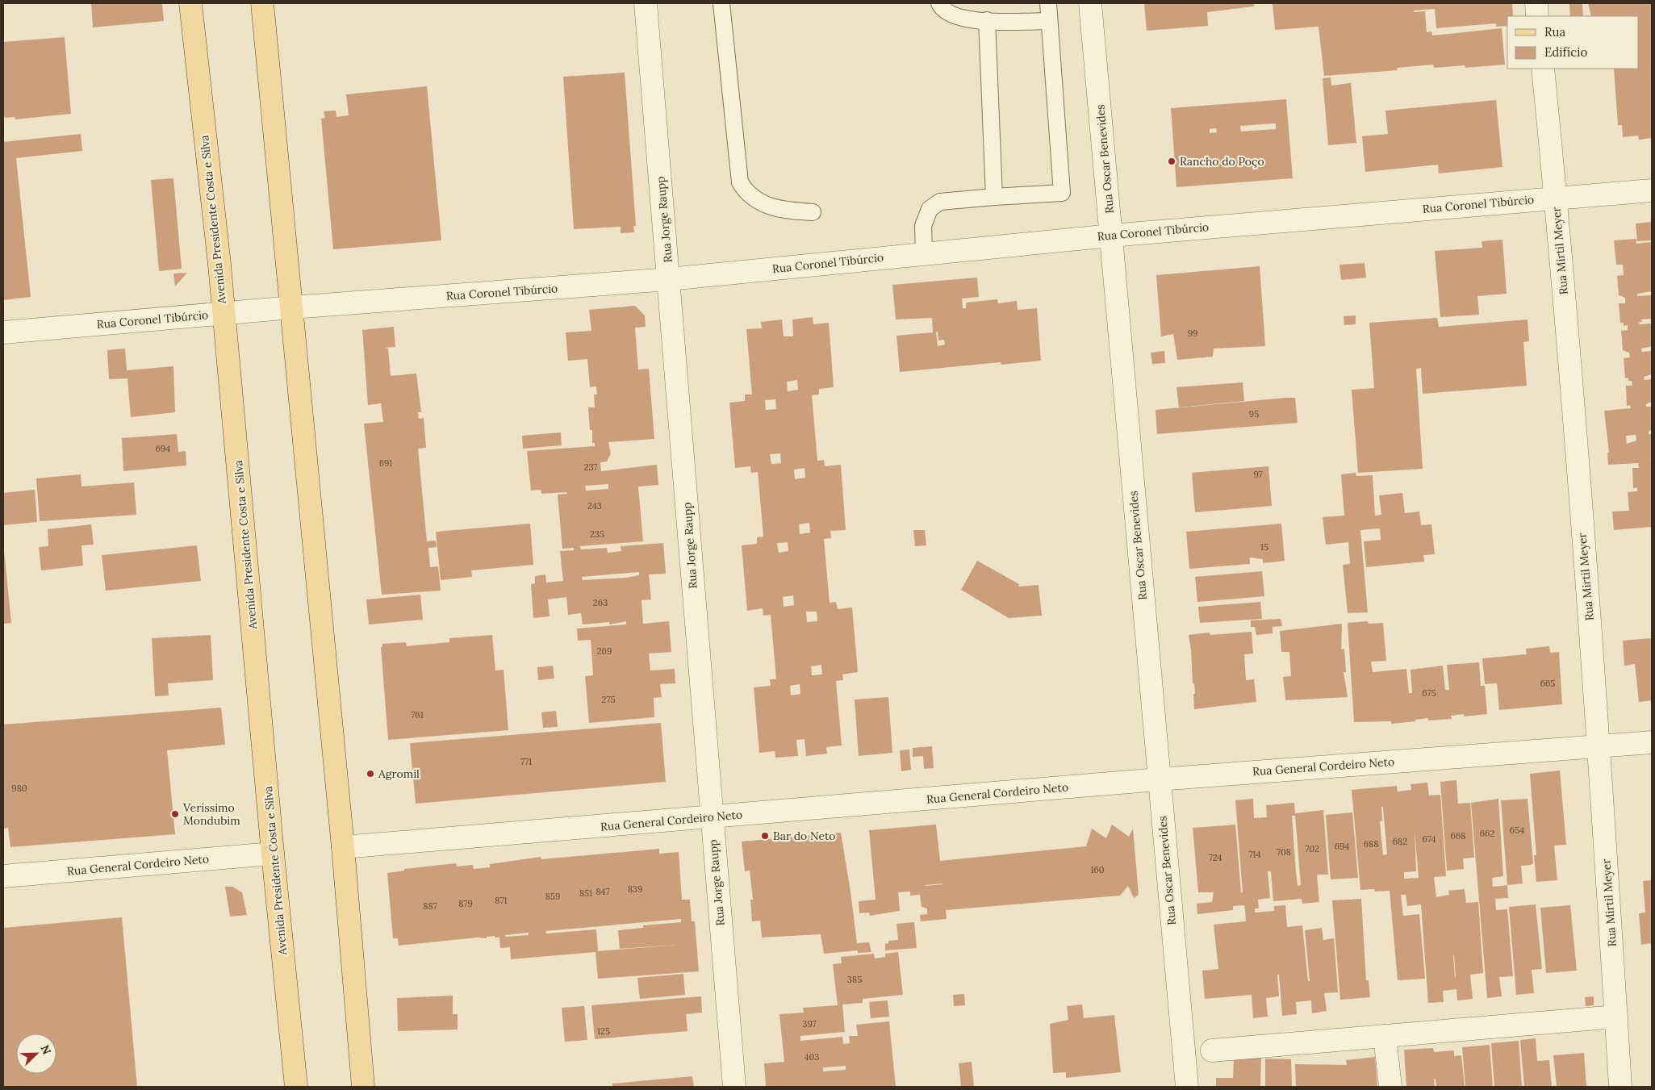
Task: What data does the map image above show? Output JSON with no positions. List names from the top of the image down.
{
  "streets": {
    "main road": ["Avenida Presidente Costa e Silva"],
    "street": [
      "Rua Oscar Benevides",
      "Rua Coronel Tibúrcio",
      "Rua Jorge Raupp",
      "Rua Mirtil Meyer",
      "Rua General Cordeiro Neto"
    ]
  },
  "crossings": [
    ["Rua Oscar Benevides", "Rua Coronel Tibúrcio"],
    ["Rua Oscar Benevides", "Rua General Cordeiro Neto"],
    ["Rua Coronel Tibúrcio", "Avenida Presidente Costa e Silva"],
    ["Rua Coronel Tibúrcio", "Rua Jorge Raupp"],
    ["Rua Coronel Tibúrcio", "Rua Mirtil Meyer"],
    ["Avenida Presidente Costa e Silva", "Rua General Cordeiro Neto"],
    ["Rua Jorge Raupp", "Rua General Cordeiro Neto"],
    ["Rua Mirtil Meyer", "Rua General Cordeiro Neto"]
  ],
  "places": [
    "Rancho do Poço",
    "Agromil",
    "Veríssimo Mondubim",
    "Bar do Neto"
  ],
  "house_numbers": [
    "99",
    "95",
    "694",
    "691",
    "237",
    "97",
    "243",
    "235",
    "15",
    "263",
    "269",
    "665",
    "675",
    "275",
    "761",
    "771",
    "980",
    "654",
    "662",
    "668",
    "674",
    "682",
    "688",
    "694",
    "702",
    "708",
    "714",
    "724",
    "160",
    "839",
    "847",
    "851",
    "859",
    "871",
    "879",
    "887",
    "385",
    "397",
    "125",
    "403"
  ],
  "legend": ["Rua", "Edifício"],
  "north": "top right"
}
